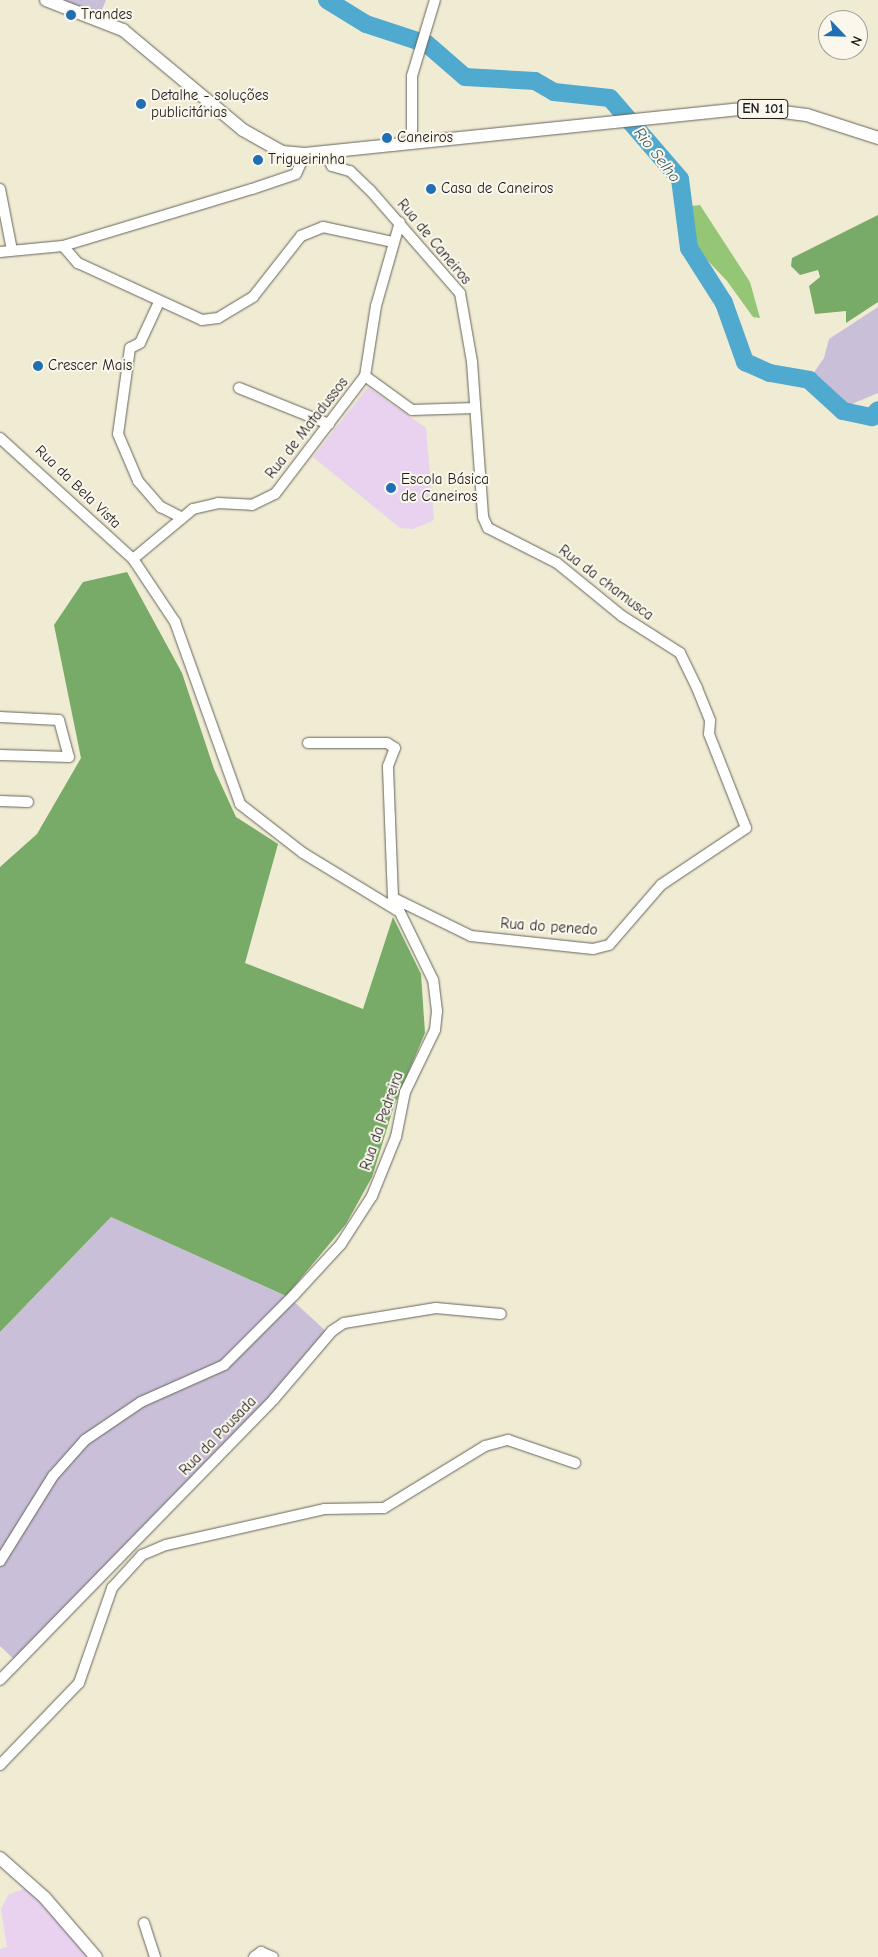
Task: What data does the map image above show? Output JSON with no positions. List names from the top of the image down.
{
  "streets": {
    "main road": ["EN 101"],
    "street": [
      "Rua de Caneiros",
      "Rua de Matadussos",
      "Rua da Bela Vista",
      "Rua da chamusca",
      "Rua do penedo",
      "Rua da Pedreira",
      "Rua da Pousada"
    ]
  },
  "crossings": [
    ["EN 101", "Rua de Caneiros"],
    ["Rua de Caneiros", "Rua de Matadussos"],
    ["Rua de Caneiros", "Rua da chamusca"],
    ["Rua de Matadussos", "Rua da Bela Vista"],
    ["Rua da Bela Vista", "Rua da Pedreira"],
    ["Rua da chamusca", "Rua do penedo"],
    ["Rua do penedo", "Rua da Pedreira"]
  ],
  "water": ["Rio Selho"],
  "places": [
    "Trandes",
    "Detalhe - soluções publicitárias",
    "Caneiros",
    "Trigueirinha",
    "Casa de Caneiros",
    "Crescer Mais",
    "Escola Básica de Caneiros"
  ],
  "north": "bottom right"
}
